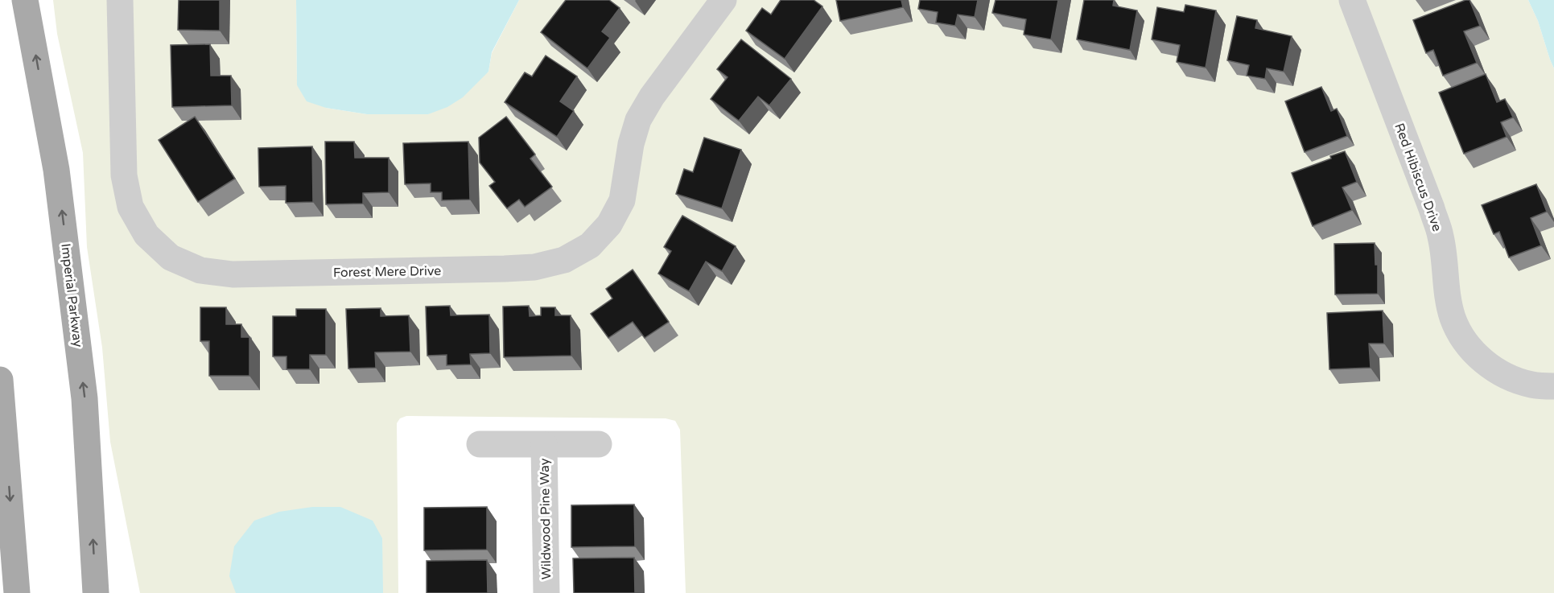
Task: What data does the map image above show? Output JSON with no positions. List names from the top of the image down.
{
  "streets": {
    "main road": ["Imperial Parkway"],
    "street": ["Red Hibiscus Drive", "Forest Mere Drive", "Wildwood Pine Way"]
  }
}
